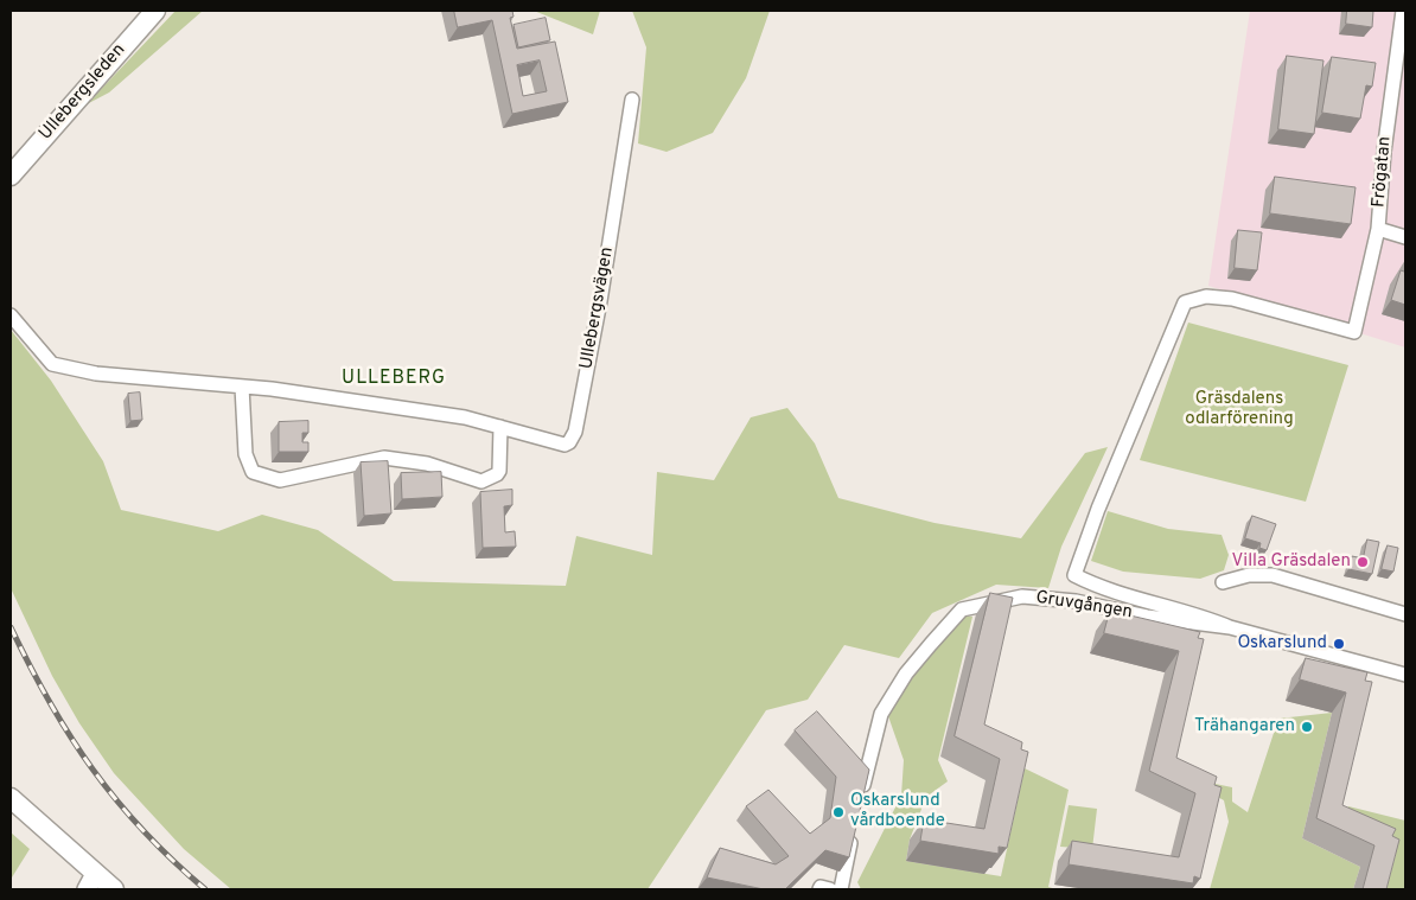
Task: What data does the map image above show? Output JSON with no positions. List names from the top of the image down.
{
  "streets": {
    "main road": ["Ullebergsleden"],
    "street": ["Frögatan", "Ullebergsvägen", "Gruvgången"]
  },
  "crossings": [
    ["Frögatan", "Gruvgången"]
  ],
  "districts": ["ULLEBERG"],
  "parks": ["Gräsdalens odlarförening"],
  "places": [
    "Villa Gräsdalen",
    "Oskarslund",
    "Trähangaren",
    "Oskarslund vårdboende"
  ]
}
